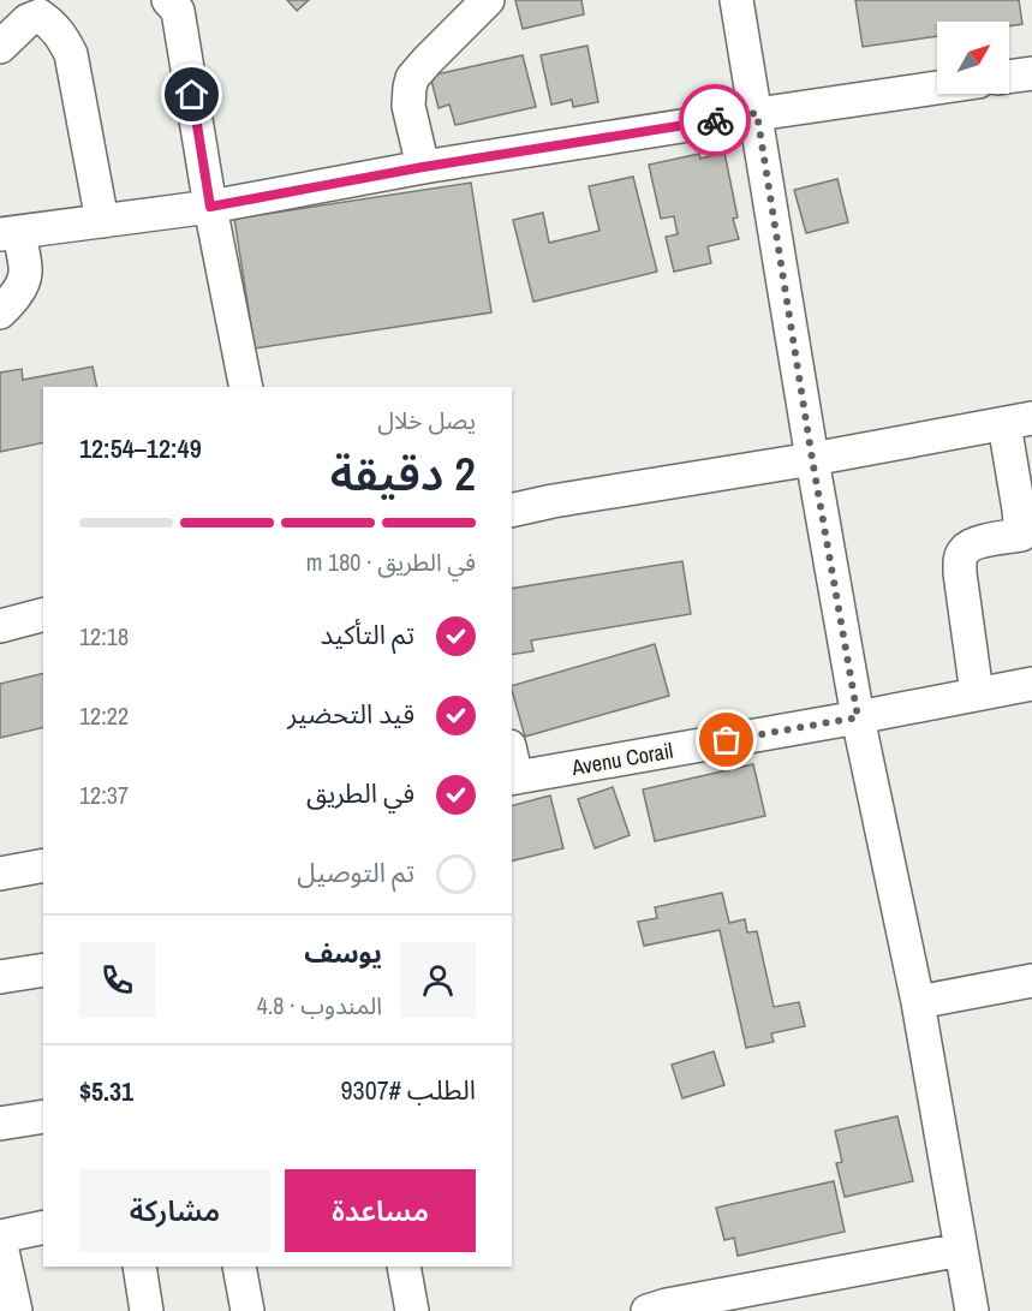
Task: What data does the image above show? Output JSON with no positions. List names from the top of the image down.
{
  "streets": {
    "street": ["Avenu Corail"]
  },
  "north": "top right",
  "page": {
    "heading": ["2 دقيقة", "يصل خلال", "12:49–12:54"],
    "panel": [
      "يوسف",
      "المندوب · 4.8",
      "الطلب #9307",
      "$5.31"
    ],
    "bar": "في الطريق · 180 m",
    "list": [
      ["تم التأكيد", "12:18"],
      ["قيد التحضير", "12:22"],
      ["في الطريق", "12:37"],
      "تم التوصيل"
    ],
    "buttons": ["مساعدة", "مشاركة"]
  }
}
